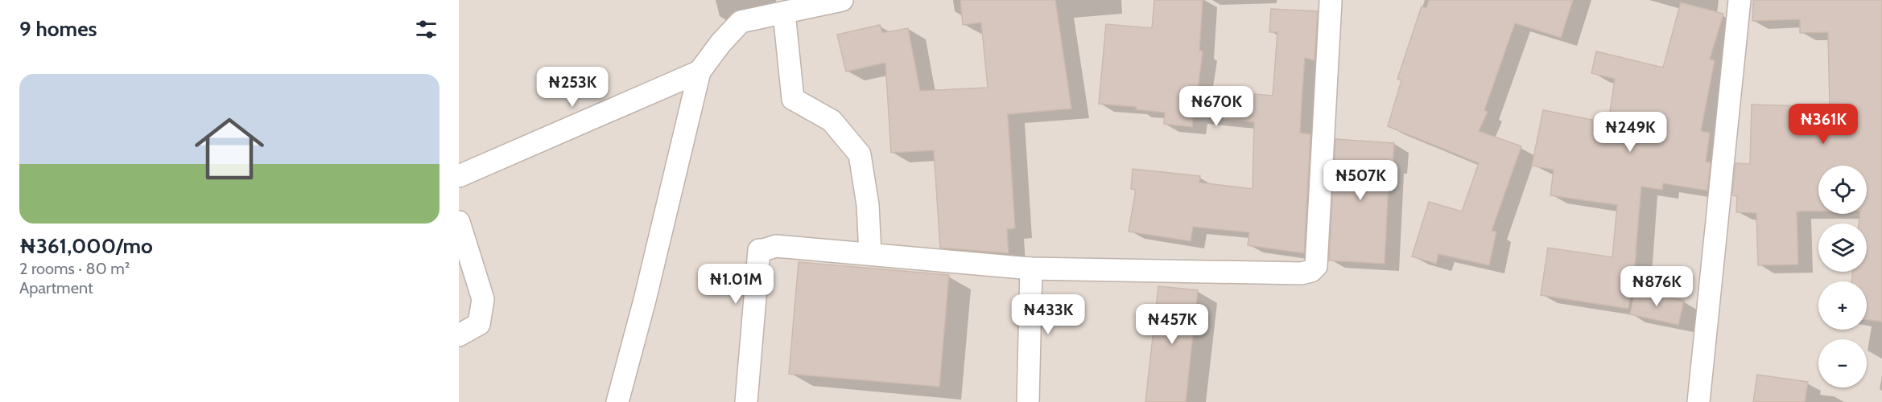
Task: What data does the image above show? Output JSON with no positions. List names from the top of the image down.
{
  "page": {
    "heading": "9 homes",
    "list": [
      {
        "name": "₦361,000/mo",
        "note": "2 rooms · 80 m² · Apartment"
      }
    ],
    "price": [
      "₦253K",
      "₦670K",
      "₦361K",
      "₦249K",
      "₦507K",
      "₦1.01M",
      "₦876K",
      "₦433K",
      "₦457K"
    ],
    "map_buttons": ["+", "−"]
  }
}
